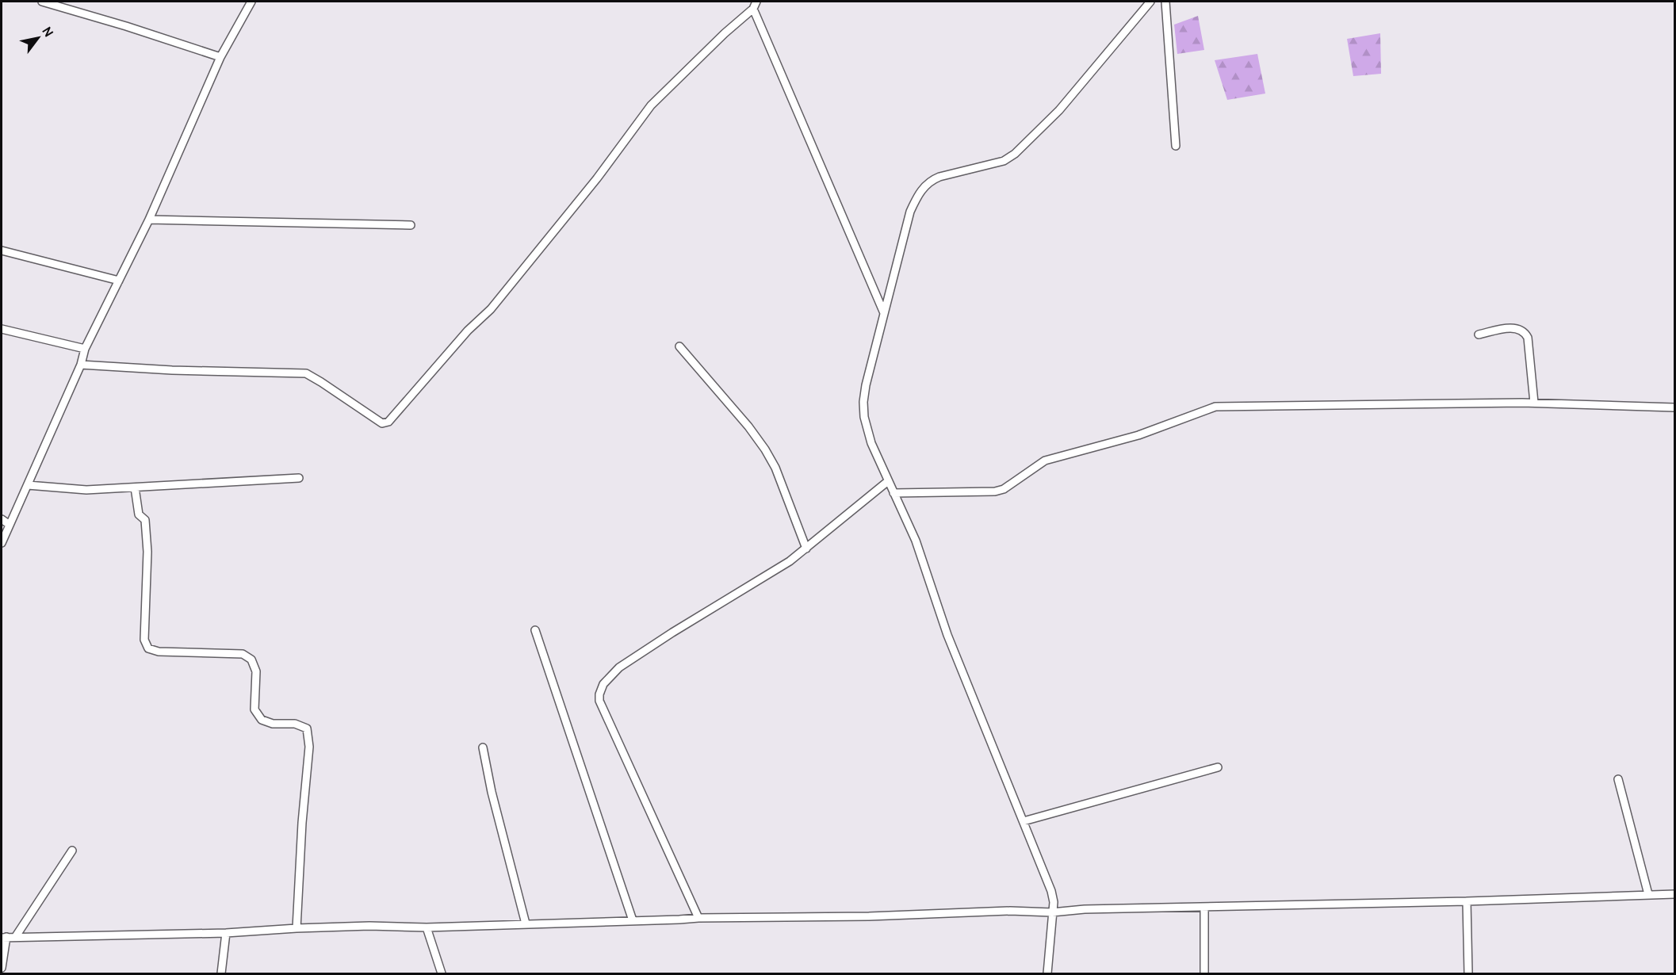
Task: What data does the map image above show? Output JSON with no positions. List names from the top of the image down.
{
  "north": "top right"
}
